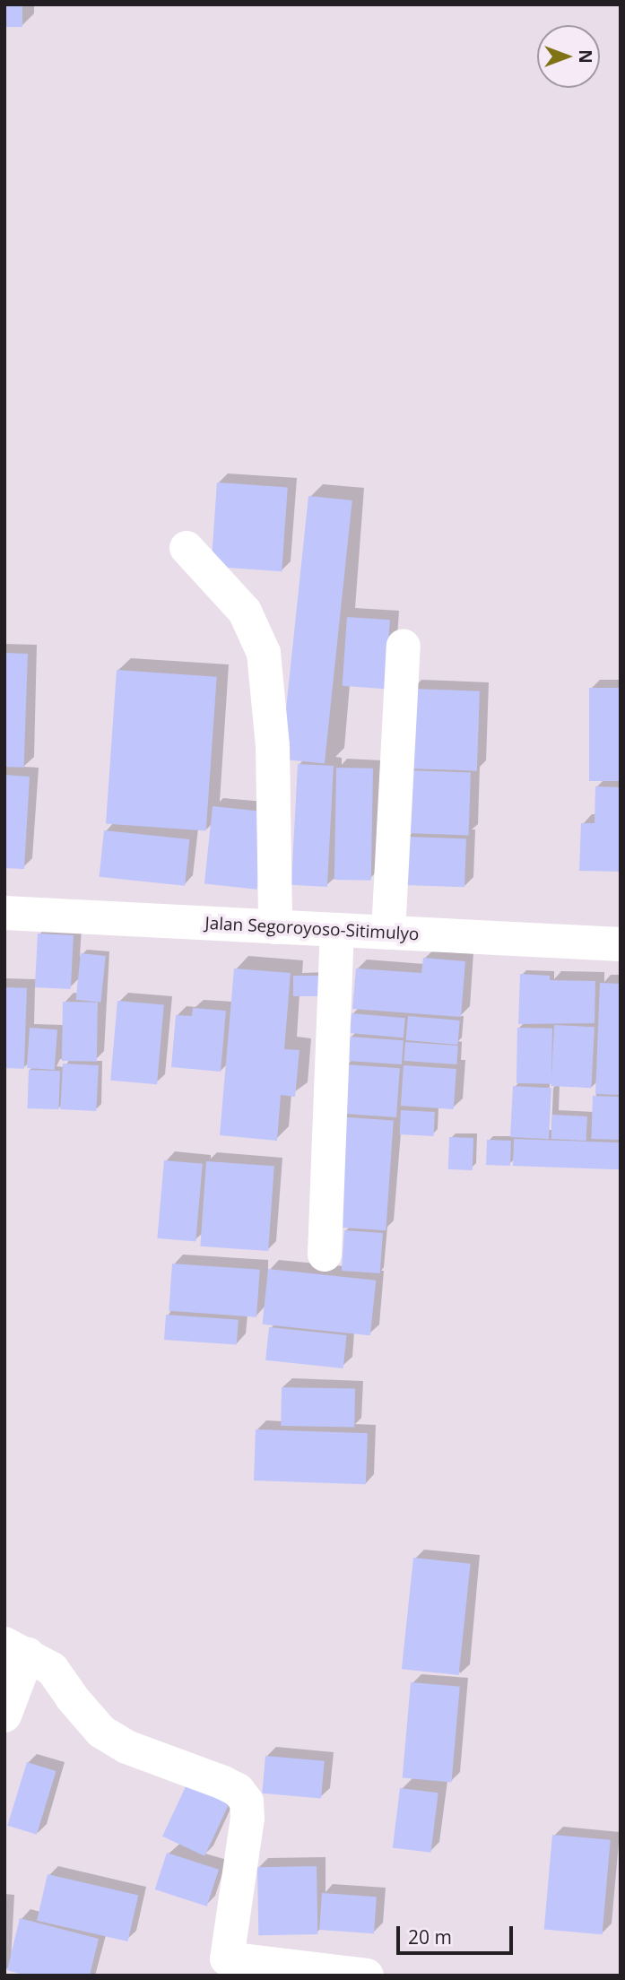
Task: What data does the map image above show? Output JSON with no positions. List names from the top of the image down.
{
  "streets": {
    "street": ["Jalan Segoroyoso-Sitimulyo"]
  },
  "scale_bar": "20 m",
  "north": "right"
}
